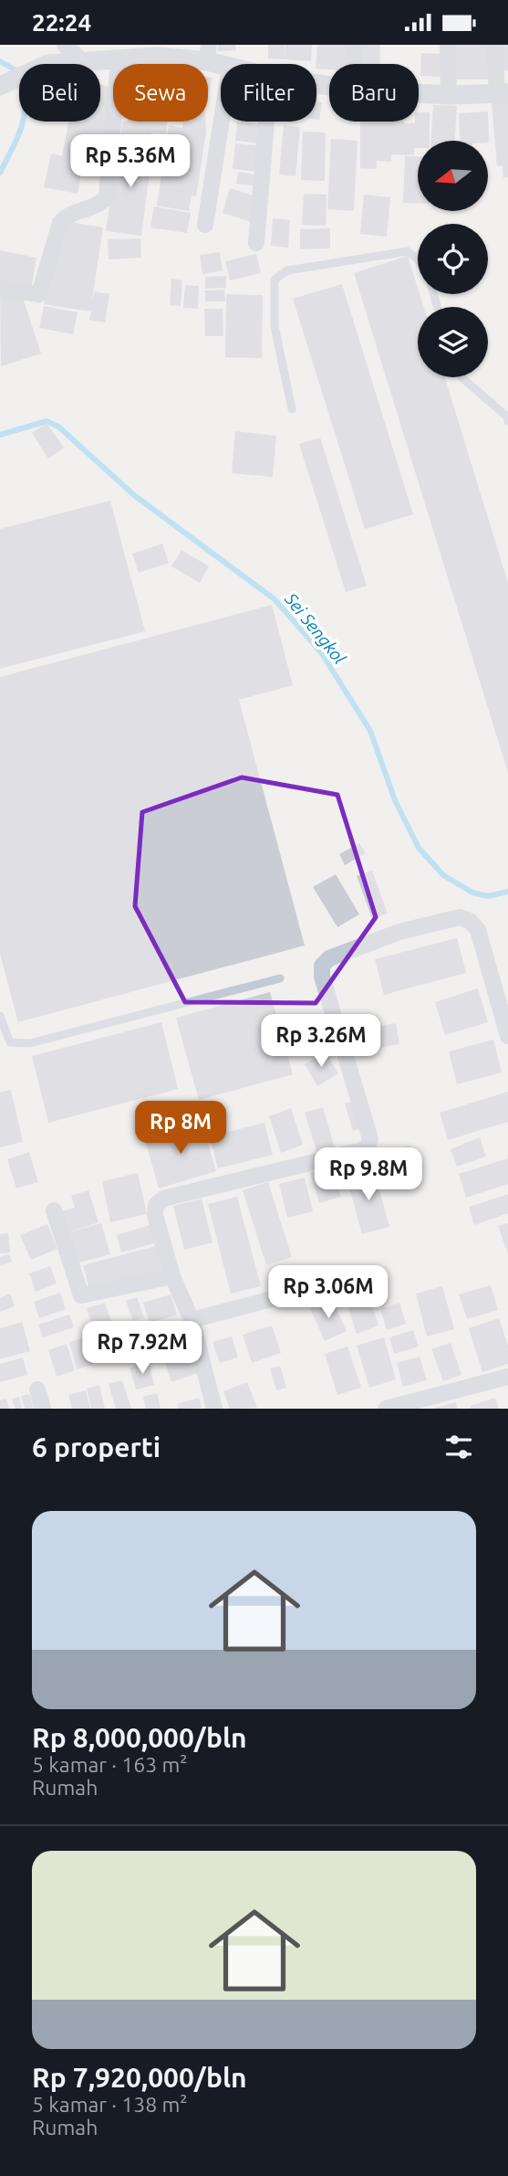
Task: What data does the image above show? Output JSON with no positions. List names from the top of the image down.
{
  "water": ["Sei Sengkol"],
  "north": "left",
  "page": {
    "status": "22:24",
    "chip": [
      "Beli",
      "Sewa",
      "Filter",
      "Baru"
    ],
    "price": [
      "Rp 5.36M",
      "Rp 3.26M",
      "Rp 8M",
      "Rp 9.8M",
      "Rp 3.06M",
      "Rp 7.92M"
    ],
    "heading": "6 properti",
    "list": [
      {
        "name": "Rp 8,000,000/bln",
        "note": "5 kamar · 163 m² · Rumah"
      },
      {
        "name": "Rp 7,920,000/bln",
        "note": "5 kamar · 138 m² · Rumah"
      }
    ]
  }
}
